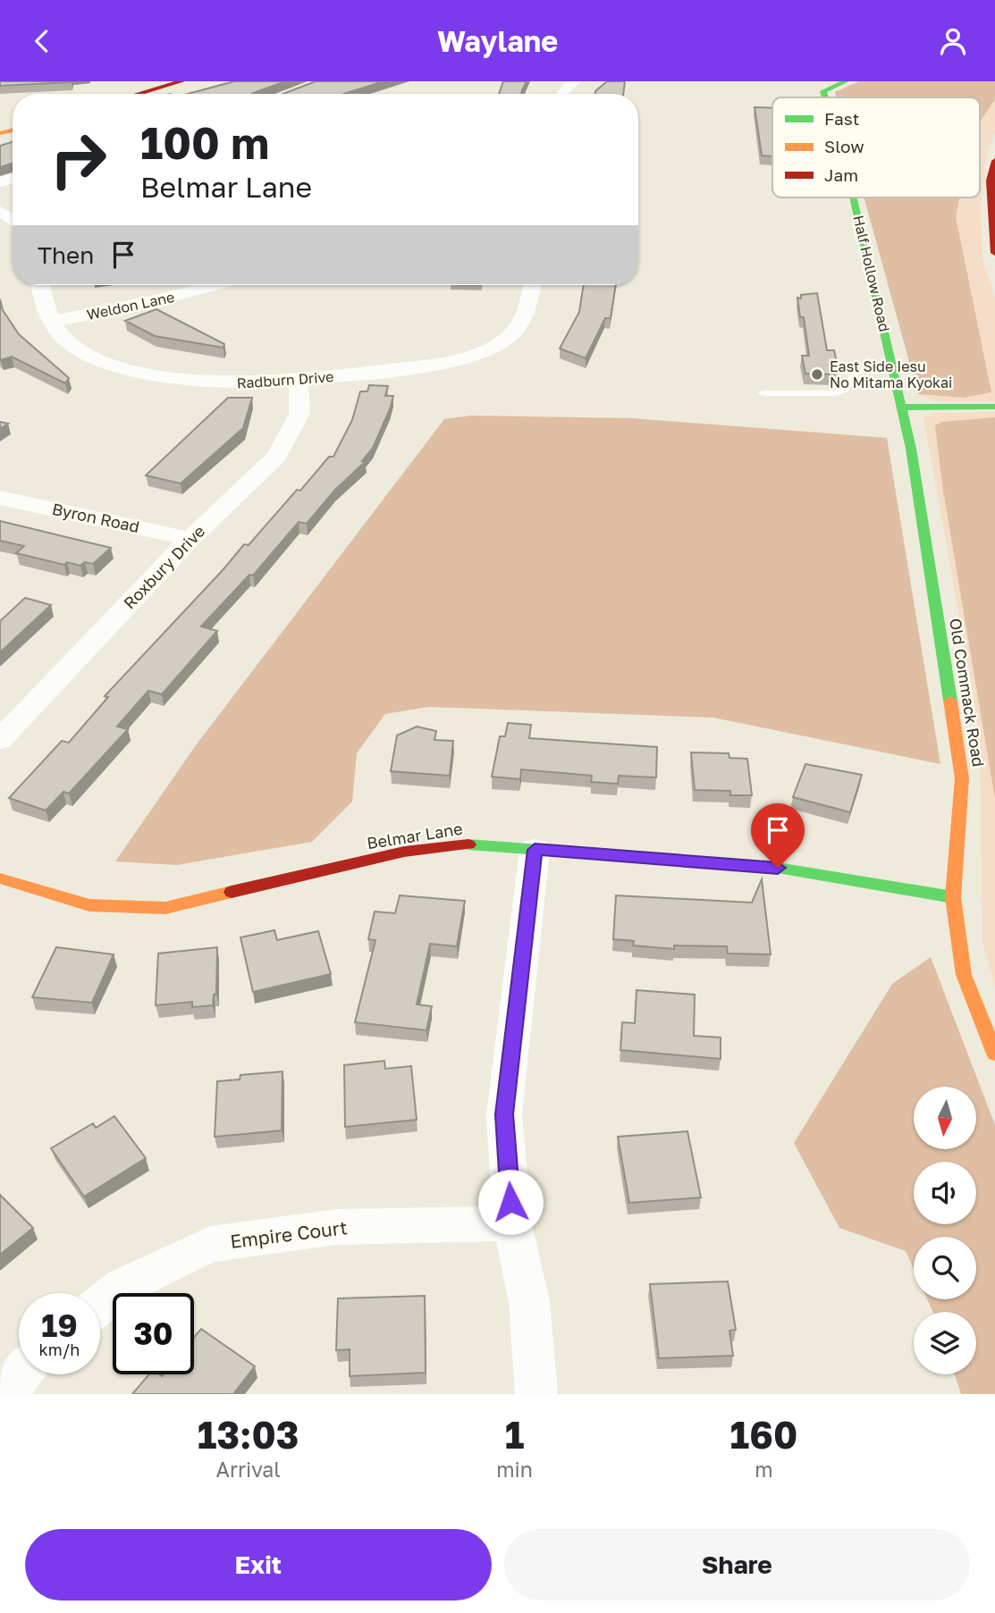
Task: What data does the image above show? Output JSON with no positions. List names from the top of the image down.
{
  "streets": {
    "main road": ["Half Hollow Road", "Old Commack Road", "Belmar Lane"],
    "street": [
      "Weldon Lane",
      "Radburn Drive",
      "Byron Road",
      "Roxbury Drive",
      "Empire Court"
    ]
  },
  "crossings": [
    ["Half Hollow Road", "Old Commack Road"],
    ["Weldon Lane", "Radburn Drive"],
    ["Radburn Drive", "Roxbury Drive"],
    ["Byron Road", "Roxbury Drive"],
    ["Old Commack Road", "Belmar Lane"]
  ],
  "places": ["East Side Iesu No Mitama Kyokai"],
  "legend": ["Fast", "Slow", "Jam"],
  "north": "bottom",
  "page": {
    "header": "Waylane",
    "turn": ["100 m", "Belmar Lane"],
    "then": "Then",
    "speed": "19 km/h",
    "limit": "30",
    "eta": [
      "13:03",
      "Arrival",
      "1",
      "min",
      "160",
      "m"
    ],
    "buttons": ["Exit", "Share"]
  }
}
